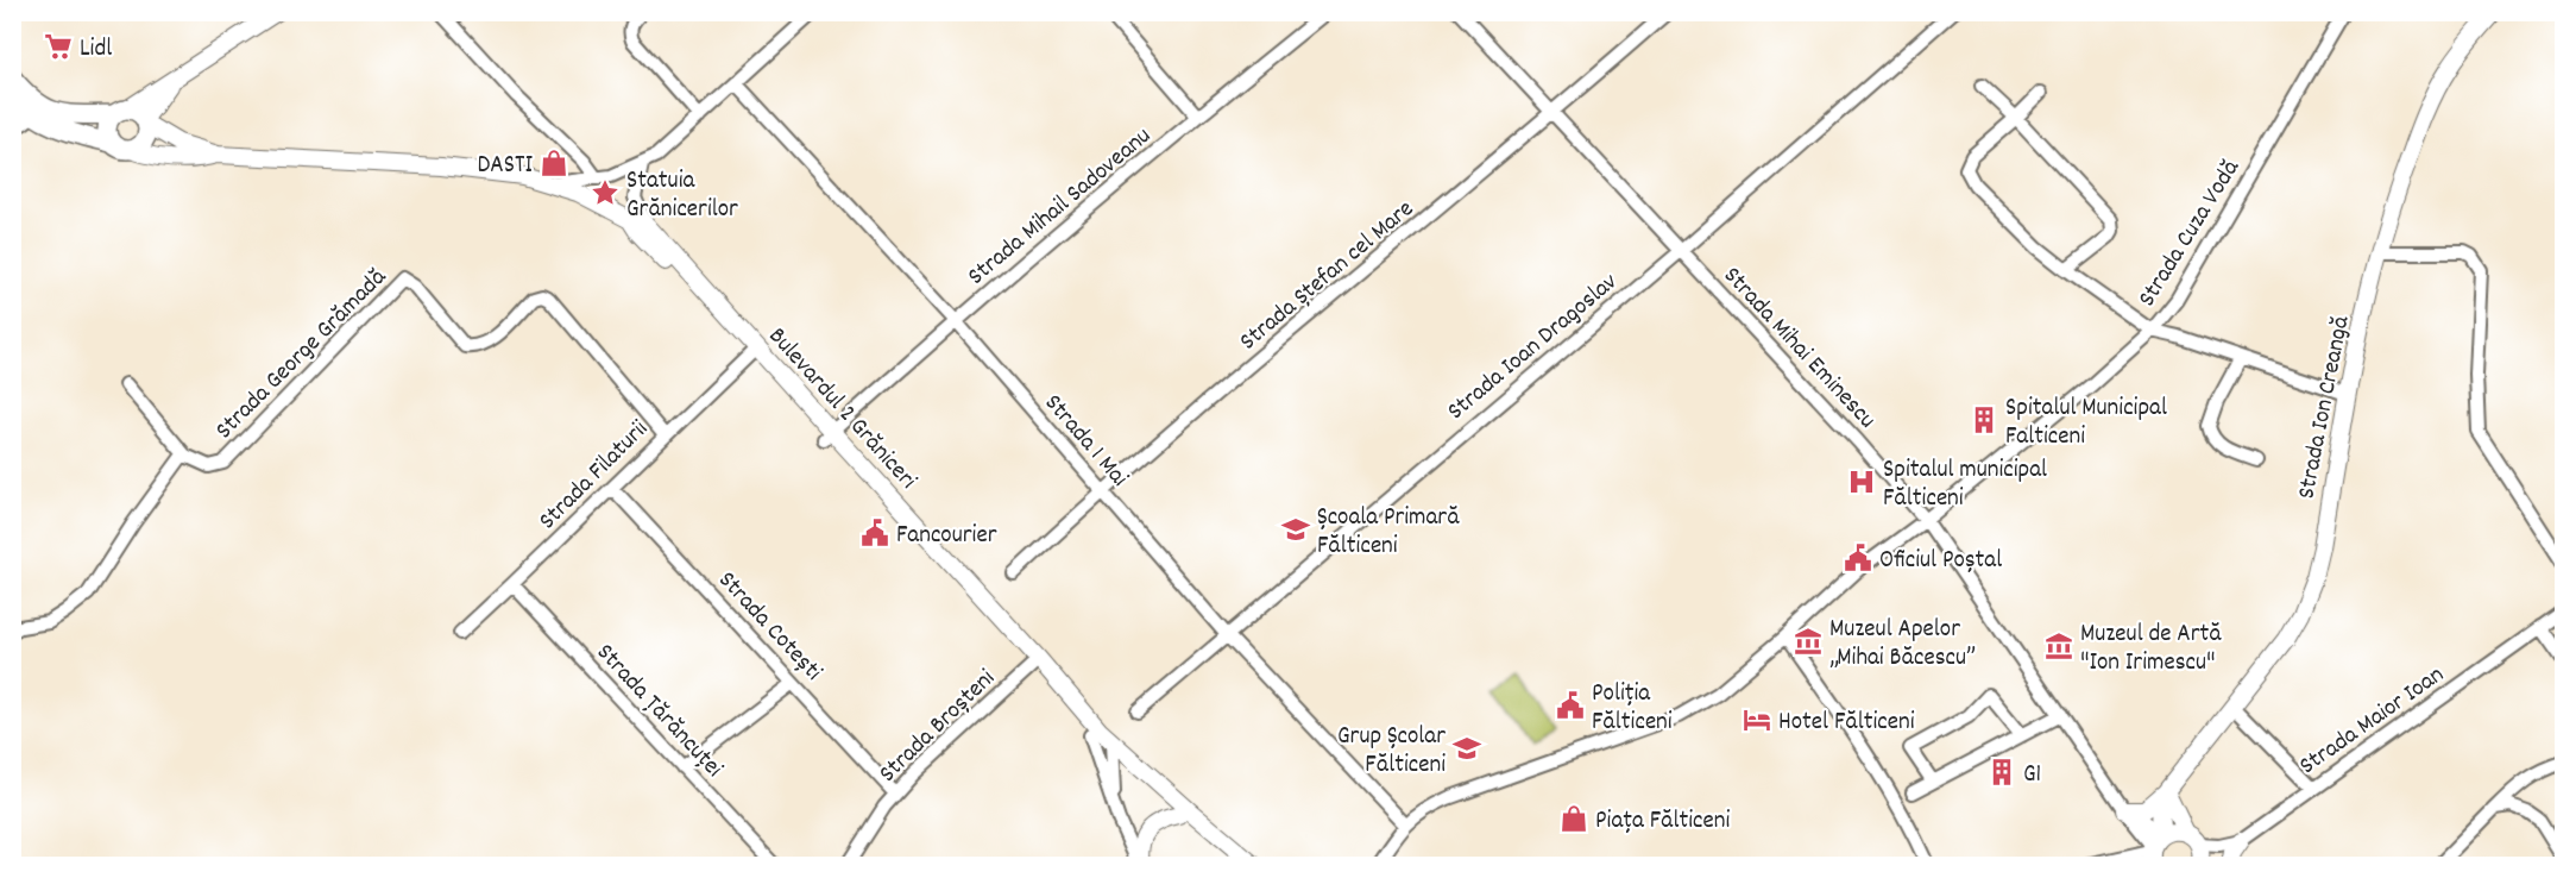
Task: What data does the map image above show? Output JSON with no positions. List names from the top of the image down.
{
  "streets": {
    "main road": ["Bulevardul 2 Grăniceri", "Strada Ion Creangă"],
    "street": [
      "Strada Mihail Sadoveanu",
      "Strada Cuza Vodă",
      "Strada Ștefan cel Mare",
      "Strada Ioan Dragoslav",
      "Strada Mihai Eminescu",
      "Strada George Grămadă",
      "Strada 1 Mai",
      "Strada Filaturii",
      "Strada Cotești",
      "Strada Țărăncuței",
      "Strada Maior Ioan",
      "Strada Broșteni"
    ]
  },
  "crossings": [
    ["Strada Mihail Sadoveanu", "Bulevardul 2 Grăniceri"],
    ["Strada Mihail Sadoveanu", "Strada 1 Mai"],
    ["Strada Cuza Vodă", "Strada Mihai Eminescu"],
    ["Strada Cuza Vodă", "Strada 1 Mai"],
    ["Strada Ștefan cel Mare", "Strada Mihai Eminescu"],
    ["Strada Ștefan cel Mare", "Strada 1 Mai"],
    ["Strada Ioan Dragoslav", "Strada Mihai Eminescu"],
    ["Strada Ioan Dragoslav", "Strada 1 Mai"],
    ["Strada George Grămadă", "Strada Filaturii"],
    ["Bulevardul 2 Grăniceri", "Strada Filaturii"],
    ["Bulevardul 2 Grăniceri", "Strada Broșteni"],
    ["Strada Filaturii", "Strada Cotești"],
    ["Strada Filaturii", "Strada Țărăncuței"],
    ["Strada Cotești", "Strada Broșteni"]
  ],
  "places": {
    "supermarket": ["Lidl"],
    "shop": ["DASTI", "Piața Fălticeni"],
    "place": ["Statuia Grănicerilor"],
    "building": ["Spitalul Municipal Falticeni", "G1"],
    "hospital": ["Spitalul municipal Fălticeni"],
    "school or university": ["Școala Primară Fălticeni", "Grup Școlar Fălticeni"],
    "public building": ["Fancourier", "Oficiul Poștal", "Poliția Fălticeni"],
    "museum": ["Muzeul Apelor „Mihai Băcescu”", "Muzeul de Artă \"Ion Irimescu\""],
    "hotel": ["Hotel Fălticeni"]
  }
}
